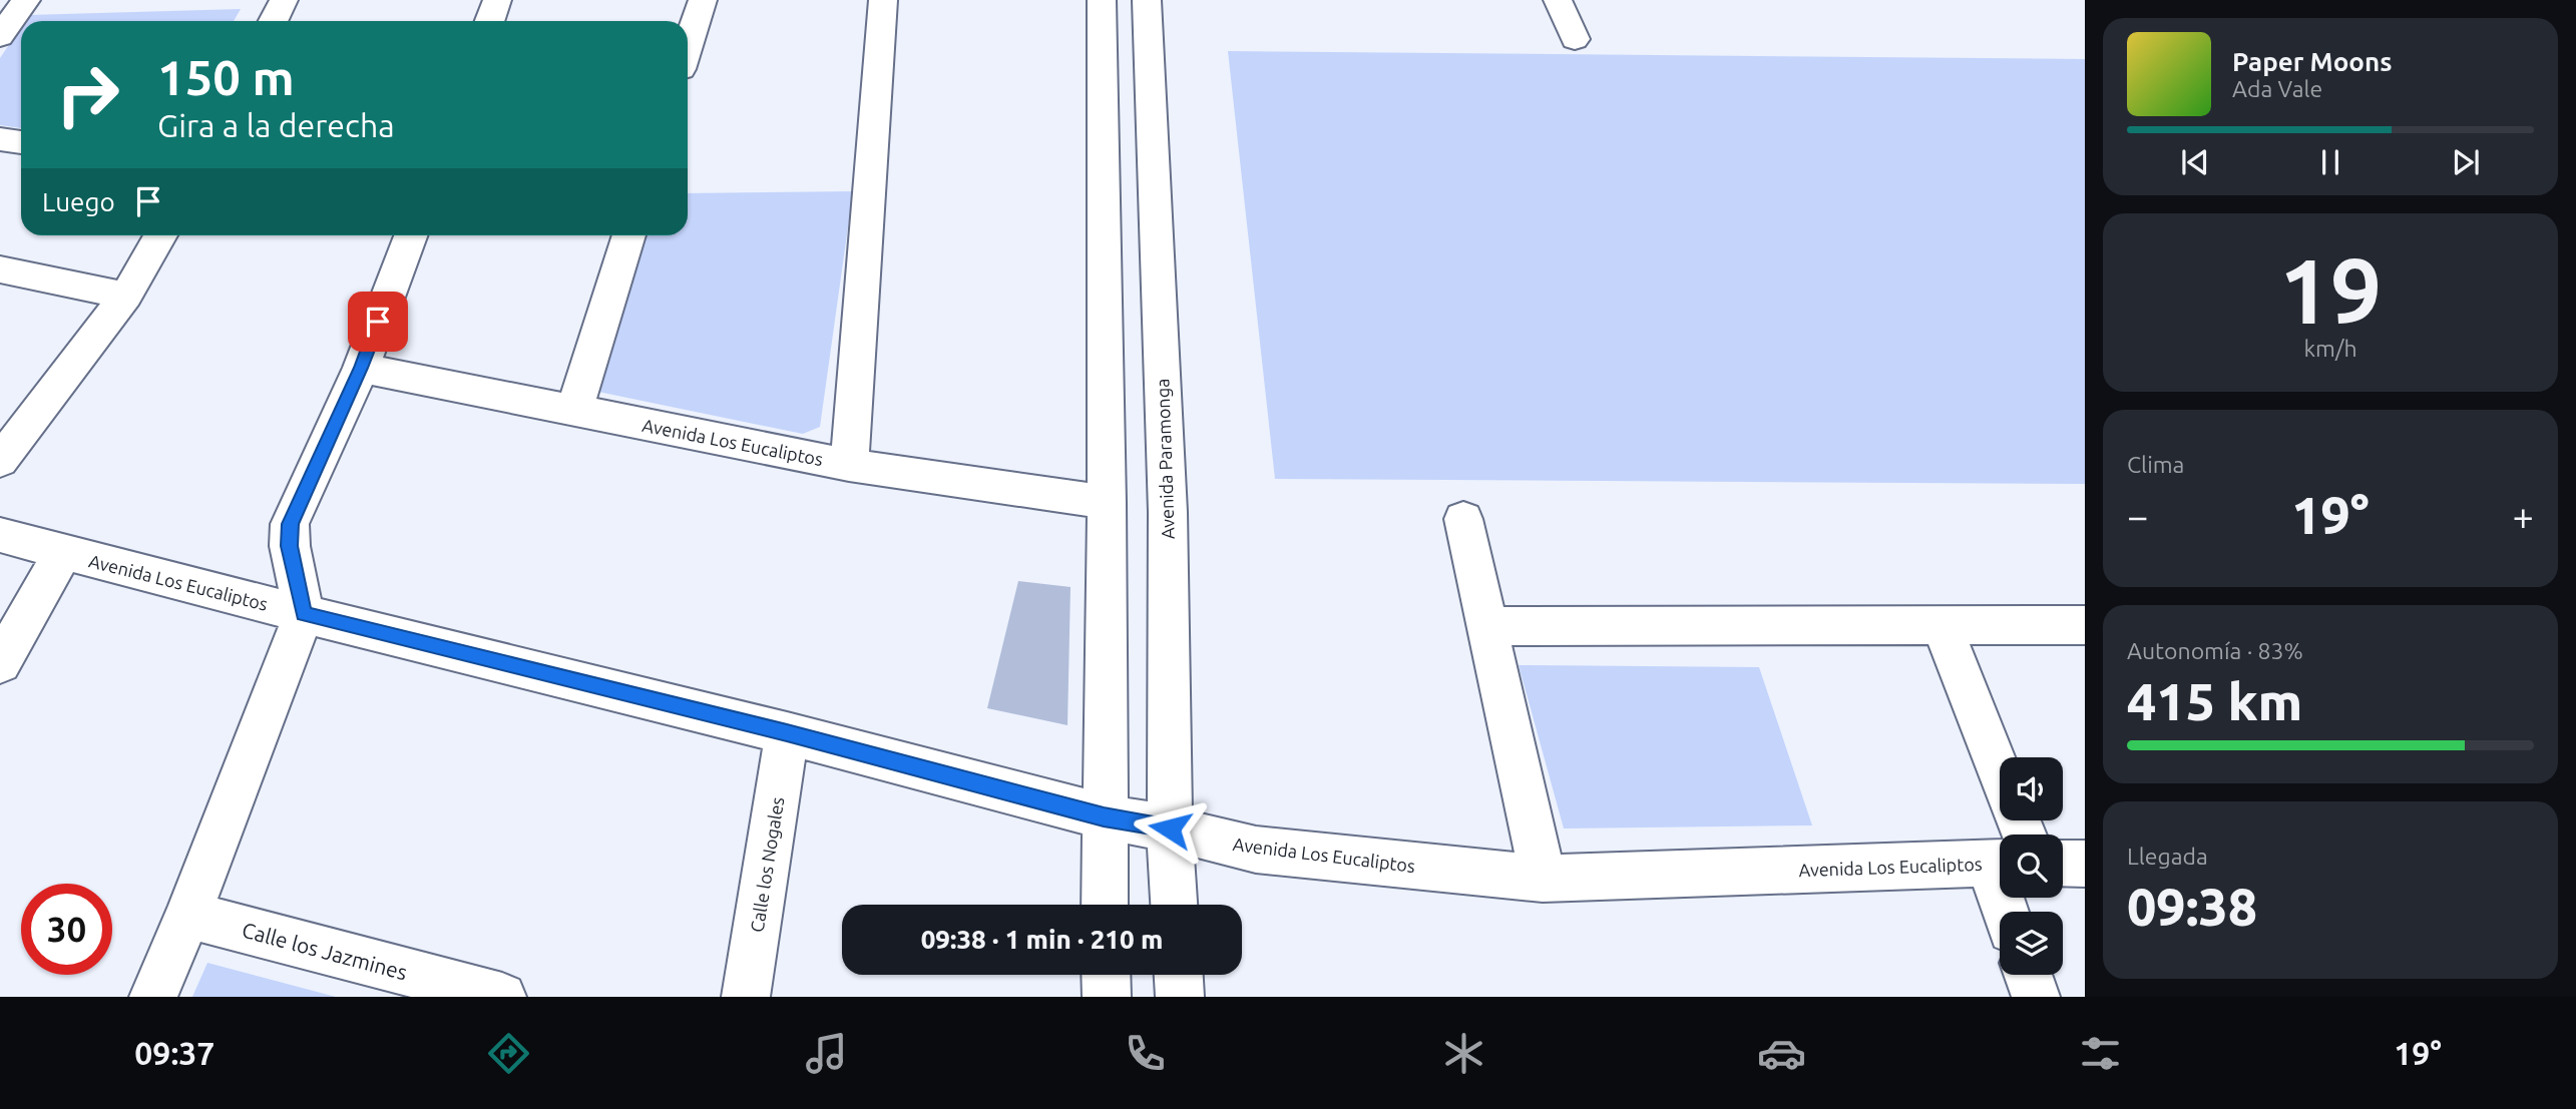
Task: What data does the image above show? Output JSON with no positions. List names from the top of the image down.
{
  "streets": {
    "street": [
      "Avenida Los Eucaliptos",
      "Avenida Paramonga",
      "Calle los Nogales",
      "Calle los Jazmines"
    ]
  },
  "crossings": [
    ["Avenida Los Eucaliptos", "Avenida Paramonga"],
    ["Avenida Los Eucaliptos", "Calle los Nogales"]
  ],
  "page": {
    "turn": ["150 m", "Gira a la derecha"],
    "song": ["Paper Moons", "Ada Vale"],
    "then": "Luego",
    "tile": [
      ["19", "km/h"],
      "Clima",
      ["Autonomía · 83%", "415 km"],
      ["Llegada", "09:38"]
    ],
    "heat": ["−", "19°", "+"],
    "limit": "30",
    "trip": "09:38 · 1 min · 210 m",
    "tabs": ["09:37", "19°"]
  }
}
